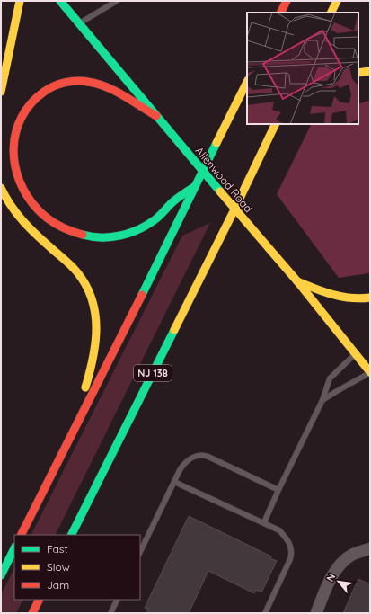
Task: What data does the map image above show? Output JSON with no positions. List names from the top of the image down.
{
  "streets": {
    "main road": ["Allenwood Road", "NJ 138"]
  },
  "crossings": [
    ["Allenwood Road", "NJ 138"]
  ],
  "legend": ["Fast", "Slow", "Jam"],
  "north": "top left"
}
